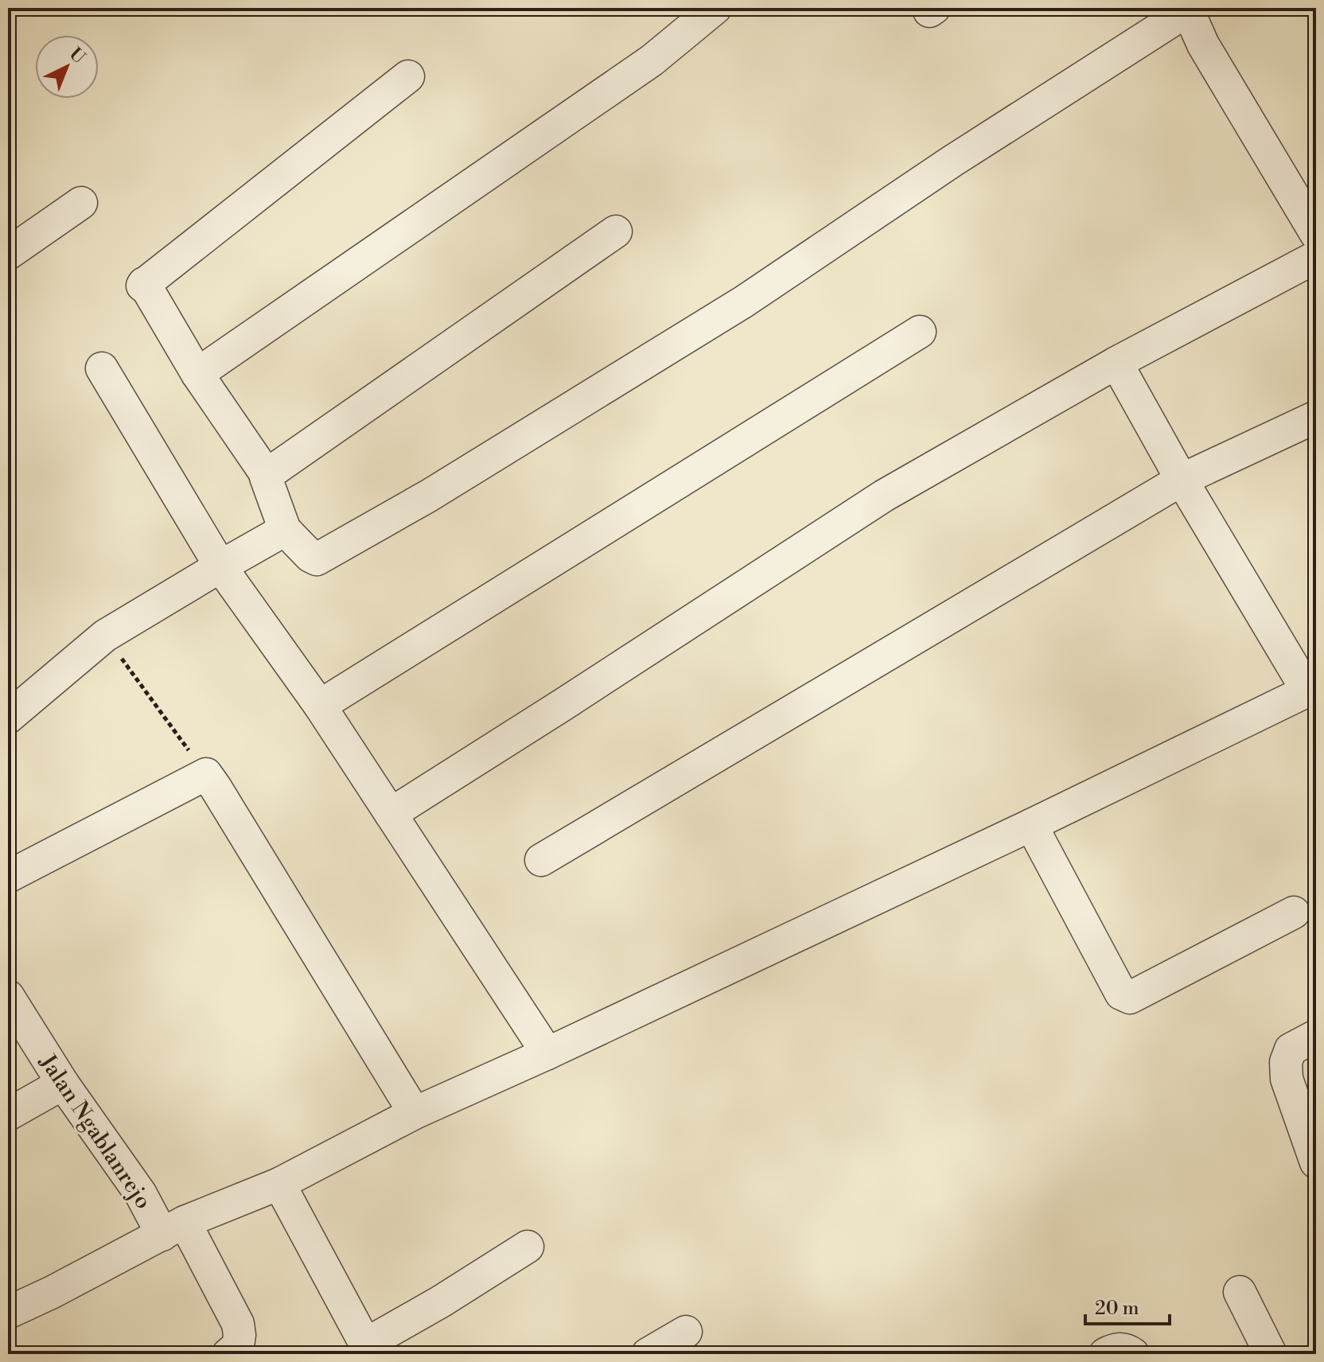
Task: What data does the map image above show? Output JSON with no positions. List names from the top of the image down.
{
  "streets": {
    "street": ["Jalan Ngablanrejo"]
  },
  "scale_bar": "20 m",
  "north": "top right"
}
